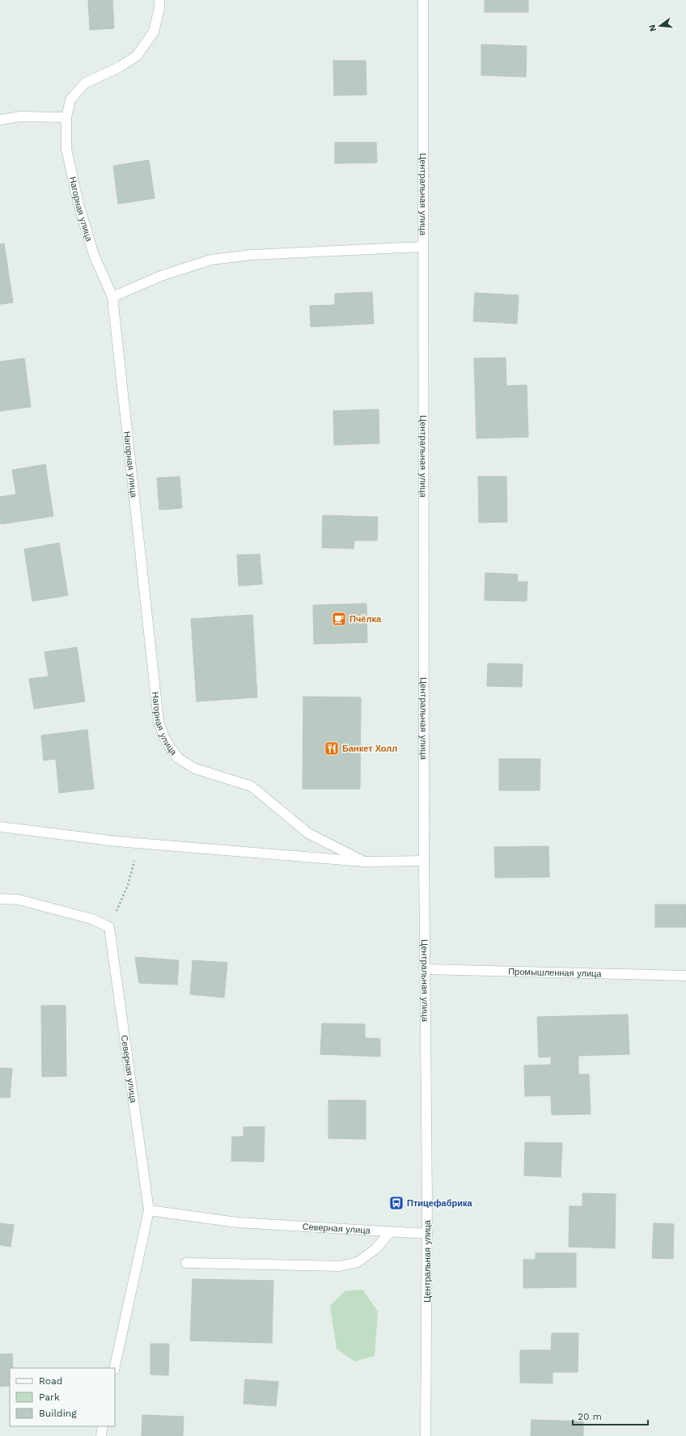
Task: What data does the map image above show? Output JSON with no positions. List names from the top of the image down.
{
  "streets": {
    "street": [
      "Центральная улица",
      "Нагорная улица",
      "Промышленная улица",
      "Северная улица"
    ]
  },
  "crossings": [
    ["Центральная улица", "Промышленная улица"],
    ["Центральная улица", "Северная улица"]
  ],
  "places": {
    "cafe": ["Пчёлка"],
    "restaurant": ["Банкет Холл"],
    "bus stop": ["Птицефабрика"]
  },
  "legend": ["Road", "Park", "Building"],
  "scale_bar": "20 m",
  "north": "left"
}
